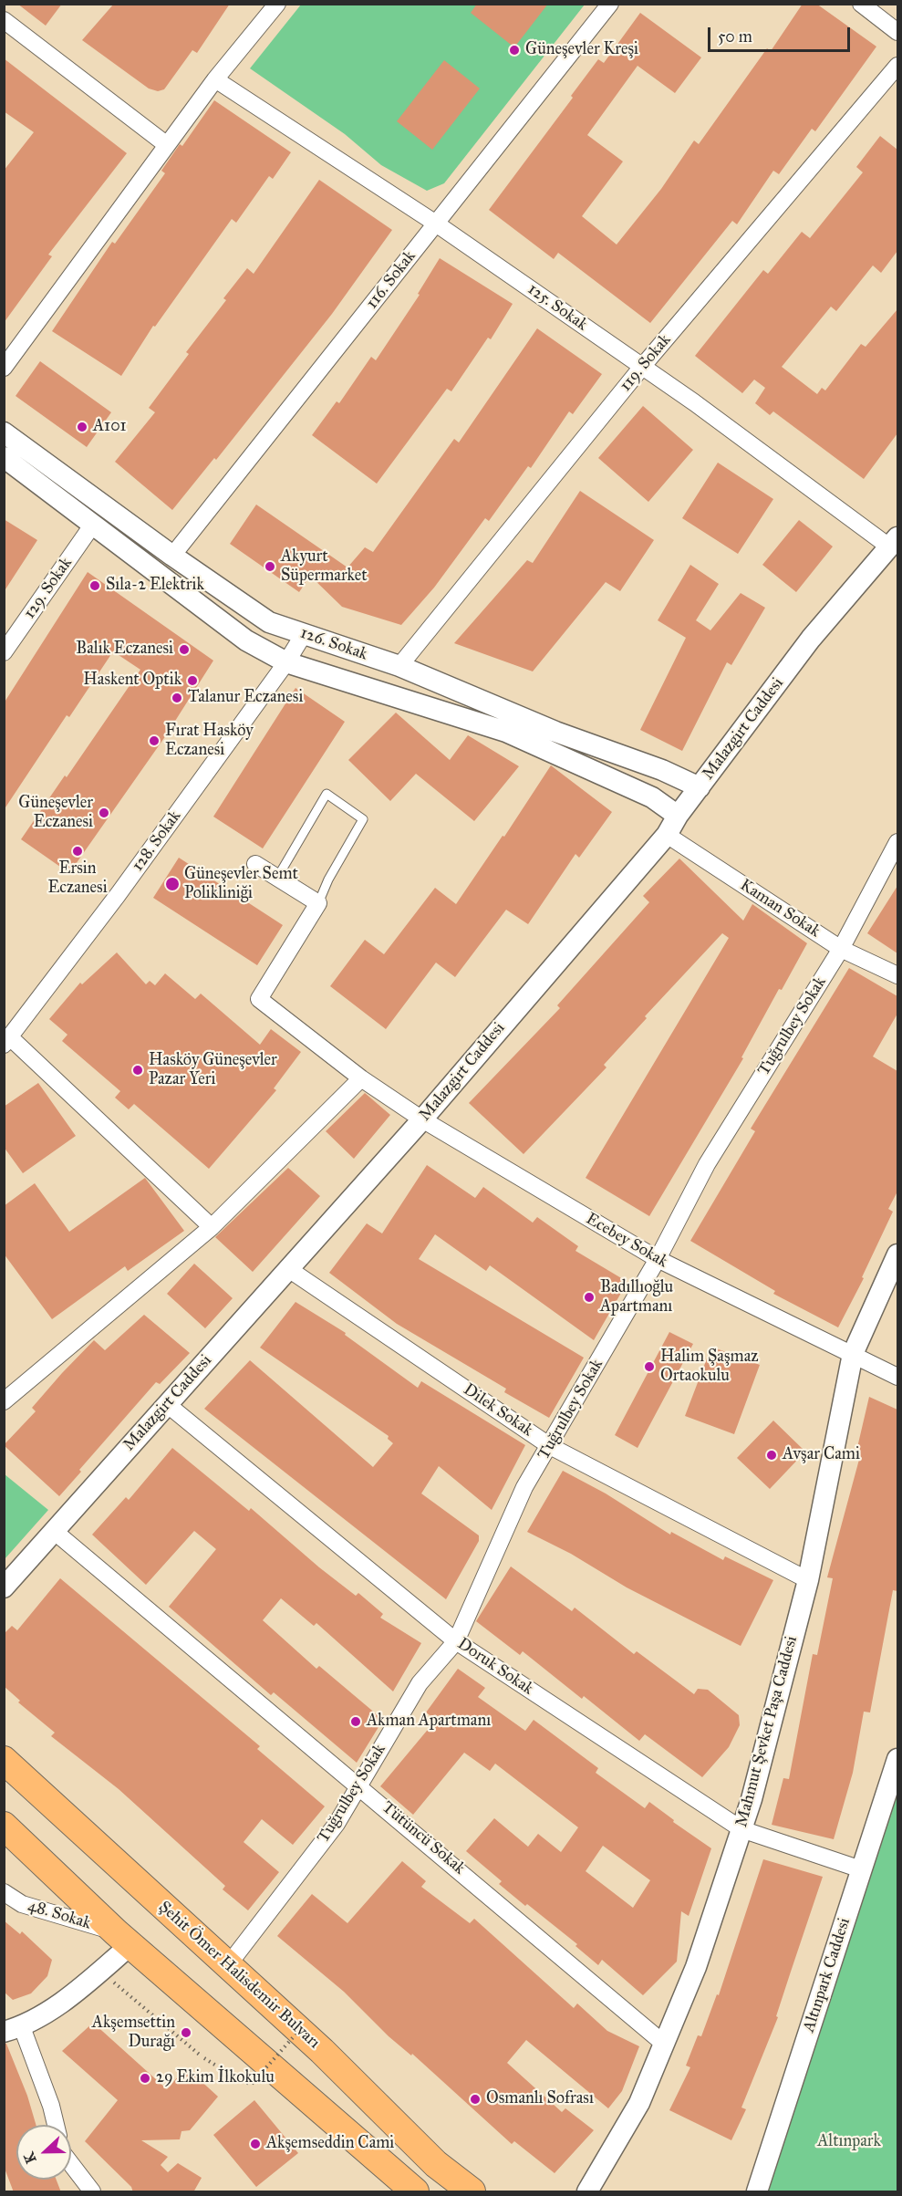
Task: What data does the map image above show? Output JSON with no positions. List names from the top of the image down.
{
  "streets": {
    "highway": ["Şehit Ömer Halisdemir Bulvarı"],
    "street": [
      "116. Sokak",
      "125. Sokak",
      "119. Sokak",
      "129. Sokak",
      "126. Sokak",
      "Malazgirt Caddesi",
      "128. Sokak",
      "Kaman Sokak",
      "Tuğrulbey Sokak",
      "Ecebey Sokak",
      "Dilek Sokak",
      "Doruk Sokak",
      "Mahmut Şevket Paşa Caddesi",
      "Tütüncü Sokak",
      "48. Sokak",
      "Altınpark Caddesi"
    ]
  },
  "crossings": [
    ["116. Sokak", "125. Sokak"],
    ["116. Sokak", "126. Sokak"],
    ["125. Sokak", "119. Sokak"],
    ["125. Sokak", "Malazgirt Caddesi"],
    ["119. Sokak", "126. Sokak"],
    ["129. Sokak", "126. Sokak"],
    ["126. Sokak", "Malazgirt Caddesi"],
    ["126. Sokak", "128. Sokak"],
    ["Malazgirt Caddesi", "Kaman Sokak"],
    ["Malazgirt Caddesi", "Ecebey Sokak"],
    ["Malazgirt Caddesi", "Dilek Sokak"],
    ["Malazgirt Caddesi", "Doruk Sokak"],
    ["Malazgirt Caddesi", "Tütüncü Sokak"],
    ["Kaman Sokak", "Tuğrulbey Sokak"],
    ["Tuğrulbey Sokak", "Ecebey Sokak"],
    ["Tuğrulbey Sokak", "Dilek Sokak"],
    ["Tuğrulbey Sokak", "Doruk Sokak"],
    ["Tuğrulbey Sokak", "Tütüncü Sokak"],
    ["Tuğrulbey Sokak", "Şehit Ömer Halisdemir Bulvarı"],
    ["Ecebey Sokak", "Mahmut Şevket Paşa Caddesi"],
    ["Dilek Sokak", "Mahmut Şevket Paşa Caddesi"],
    ["Doruk Sokak", "Mahmut Şevket Paşa Caddesi"],
    ["Doruk Sokak", "Altınpark Caddesi"],
    ["Mahmut Şevket Paşa Caddesi", "Tütüncü Sokak"]
  ],
  "parks": ["Altınpark"],
  "places": [
    "Güneşevler Kreşi",
    "A101",
    "Akyurt Süpermarket",
    "Sıla-2 Elektrik",
    "Balık Eczanesi",
    "Haskent Optik",
    "Talanur Eczanesi",
    "Fırat Hasköy Eczanesi",
    "Güneşevler Eczanesi",
    "Ersin Eczanesi",
    "Güneşevler Semt Polikliniği",
    "Hasköy Güneşevler Pazar Yeri",
    "Badıllıoğlu Apartmanı",
    "Halim Şaşmaz Ortaokulu",
    "Avşar Cami",
    "Akman Apartmanı",
    "Akşemsettin Durağı",
    "29 Ekim İlkokulu",
    "Osmanlı Sofrası",
    "Akşemseddin Cami"
  ],
  "scale_bar": "50 m",
  "north": "left"
}
